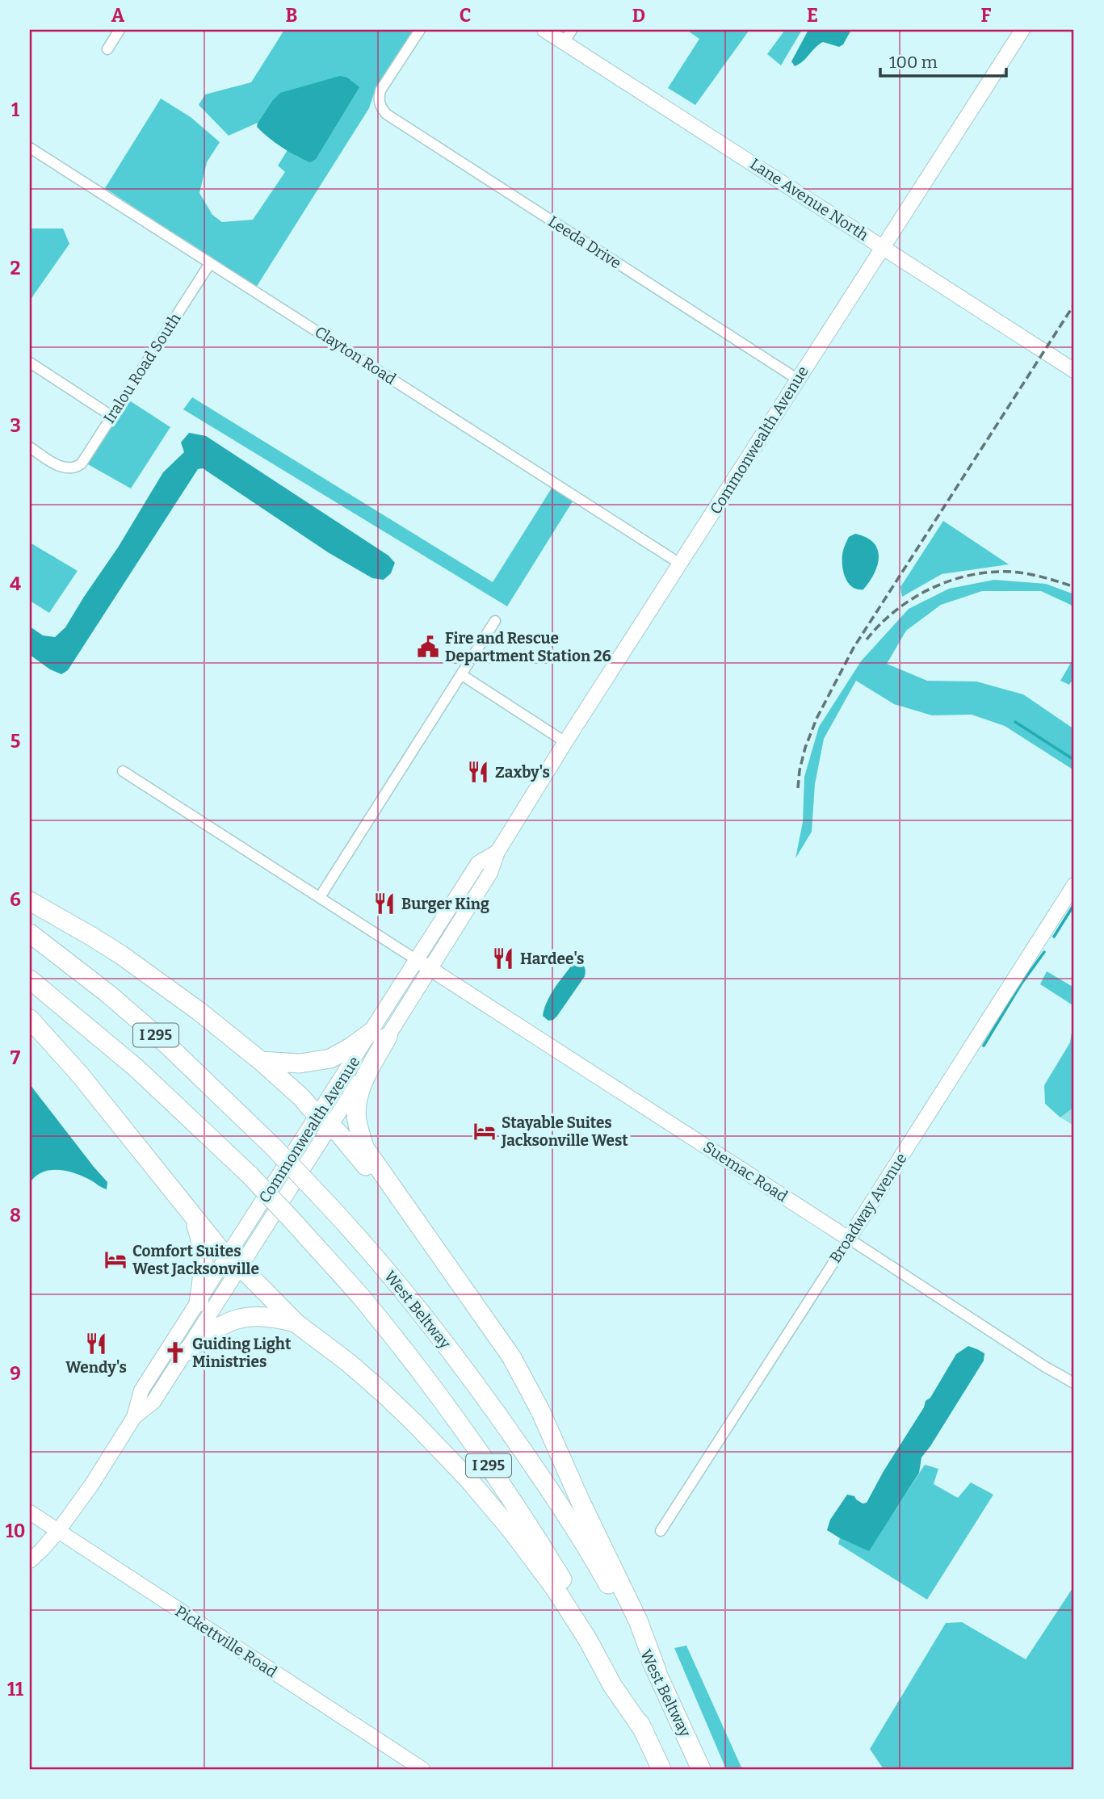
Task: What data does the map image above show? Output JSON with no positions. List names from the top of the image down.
{
  "streets": {
    "highway": ["I 295", "West Beltway"],
    "main road": [
      "Lane Avenue North",
      "Commonwealth Avenue",
      "Suemac Road",
      "Broadway Avenue",
      "Pickettville Road"
    ],
    "street": ["Leeda Drive", "Clayton Road", "Iralou Road South"]
  },
  "crossings": [
    ["Lane Avenue North", "Commonwealth Avenue"],
    ["Leeda Drive", "Commonwealth Avenue"],
    ["Clayton Road", "Iralou Road South"],
    ["Clayton Road", "Commonwealth Avenue"],
    ["Commonwealth Avenue", "Suemac Road"],
    ["Commonwealth Avenue", "Pickettville Road"],
    ["Suemac Road", "Broadway Avenue"]
  ],
  "places": {
    "public building": ["Fire and Rescue Department Station 26"],
    "restaurant": [
      "Zaxby's",
      "Burger King",
      "Hardee's",
      "Wendy's"
    ],
    "hotel": ["Stayable Suites Jacksonville West", "Comfort Suites West Jacksonville"],
    "church": ["Guiding Light Ministries"]
  },
  "scale_bar": "100 m",
  "grid": {
    "columns": [
      "A",
      "B",
      "C",
      "D",
      "E",
      "F"
    ],
    "rows": [
      "1",
      "2",
      "3",
      "4",
      "5",
      "6",
      "7",
      "8",
      "9",
      "10",
      "11"
    ]
  }
}
